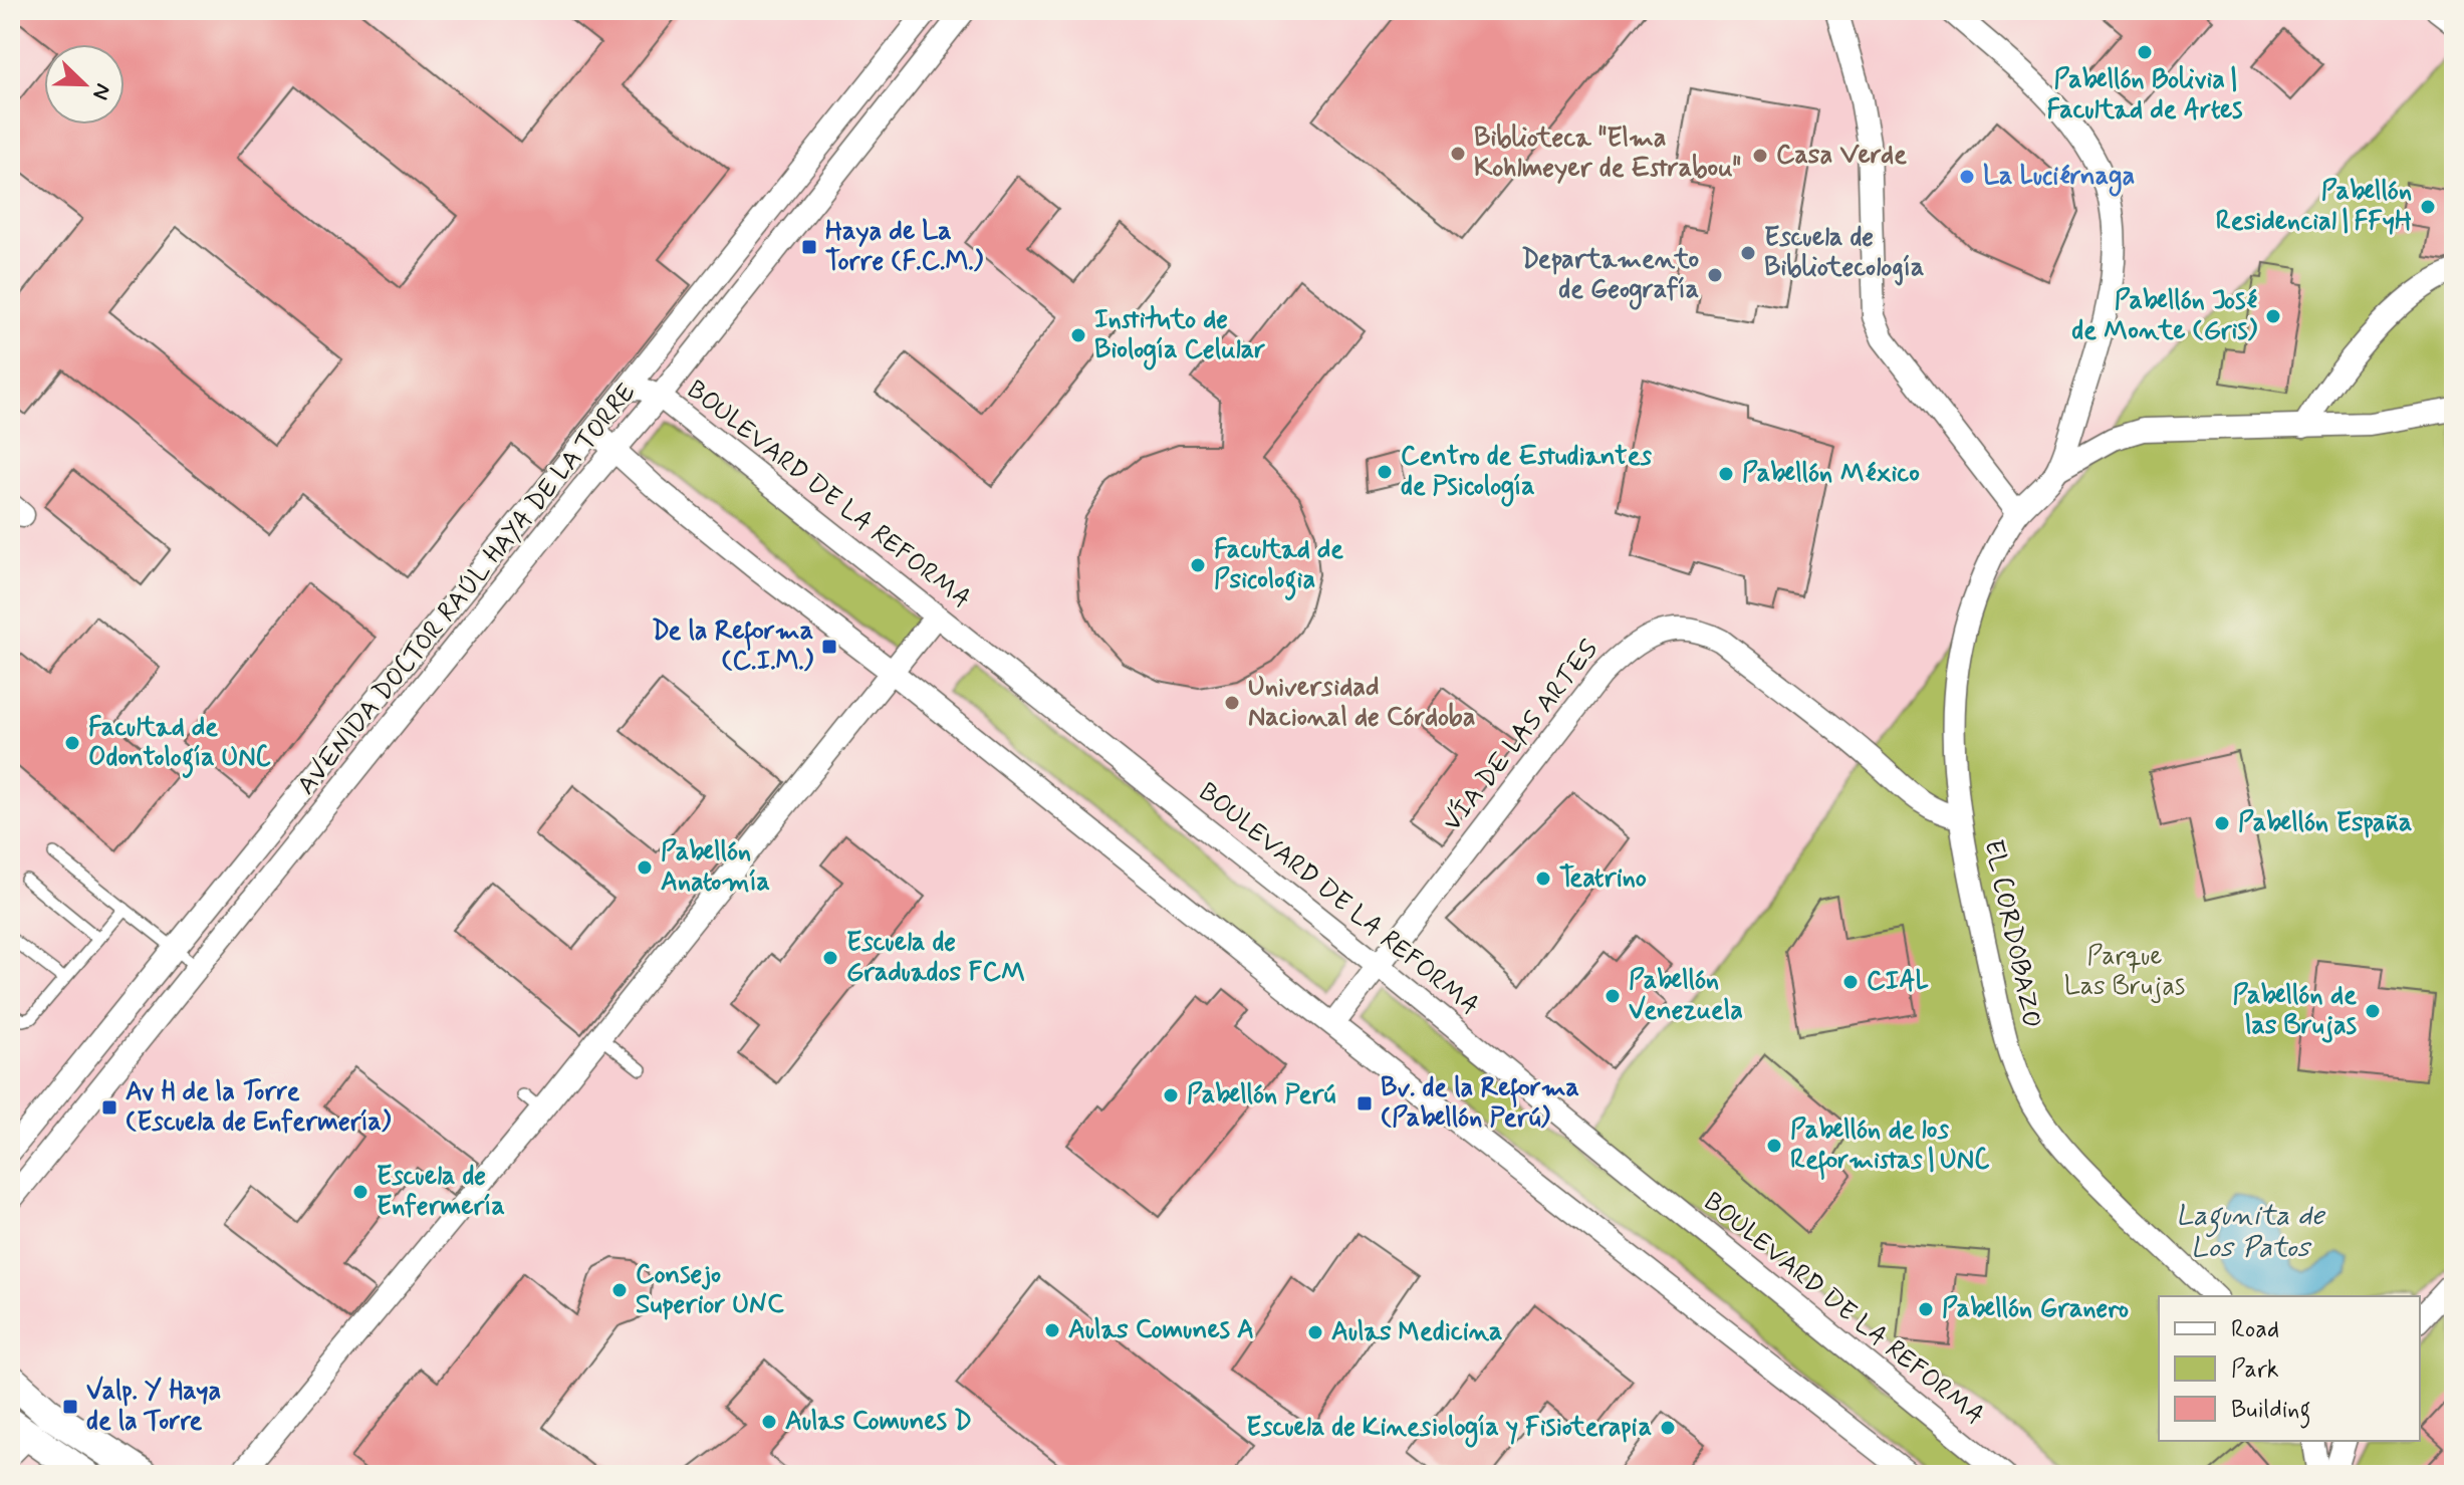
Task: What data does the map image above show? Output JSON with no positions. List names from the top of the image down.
{
  "streets": {
    "street": [
      "BOULEVARD DE LA REFORMA",
      "AVENIDA DOCTOR RAÚL HAYA DE LA TORRE",
      "VÍA DE LAS ARTES",
      "EL CORDOBAZO"
    ]
  },
  "crossings": [
    ["BOULEVARD DE LA REFORMA", "AVENIDA DOCTOR RAÚL HAYA DE LA TORRE"],
    ["BOULEVARD DE LA REFORMA", "VÍA DE LAS ARTES"],
    ["VÍA DE LAS ARTES", "EL CORDOBAZO"]
  ],
  "water": ["Lagunita de Los Patos"],
  "parks": ["Parque Las Brujas"],
  "places": {
    "other": [
      "Pabellón Bolivia | Facultad de Artes",
      "Biblioteca \"Elma Kohlmeyer de Estrabou\"",
      "Casa Verde",
      "La Luciérnaga",
      "Pabellón Residencial | FFyH",
      "Escuela de Bibliotecología",
      "Departamento de Geografía",
      "Pabellón José de Monte (Gris)",
      "Instituto de Biología Celular",
      "Centro de Estudiantes de Psicología",
      "Pabellón México",
      "Facultad de Psicologia",
      "Universidad Nacional de Córdoba",
      "Facultad de Odontología UNC",
      "Pabellón España",
      "Pabellón Anatomía",
      "Teatrino",
      "Escuela de Graduados FCM",
      "CIAL",
      "Pabellón Venezuela",
      "Pabellón de las Brujas",
      "Pabellón Perú",
      "Pabellón de los Reformistas | UNC",
      "Escuela de Enfermería",
      "Consejo Superior UNC",
      "Pabellón Granero",
      "Aulas Comunes A",
      "Aulas Medicina",
      "Aulas Comunes D",
      "Escuela de Kinesiología y Fisioterapia"
    ],
    "transit": [
      "Haya de La Torre (F.C.M.)",
      "De la Reforma (C.I.M.)",
      "Bv. de la Reforma (Pabellón Perú)",
      "Av H de la Torre (Escuela de Enfermería)",
      "Valp. Y Haya de la Torre"
    ]
  },
  "legend": ["Road", "Park", "Building"],
  "north": "bottom right"
}
